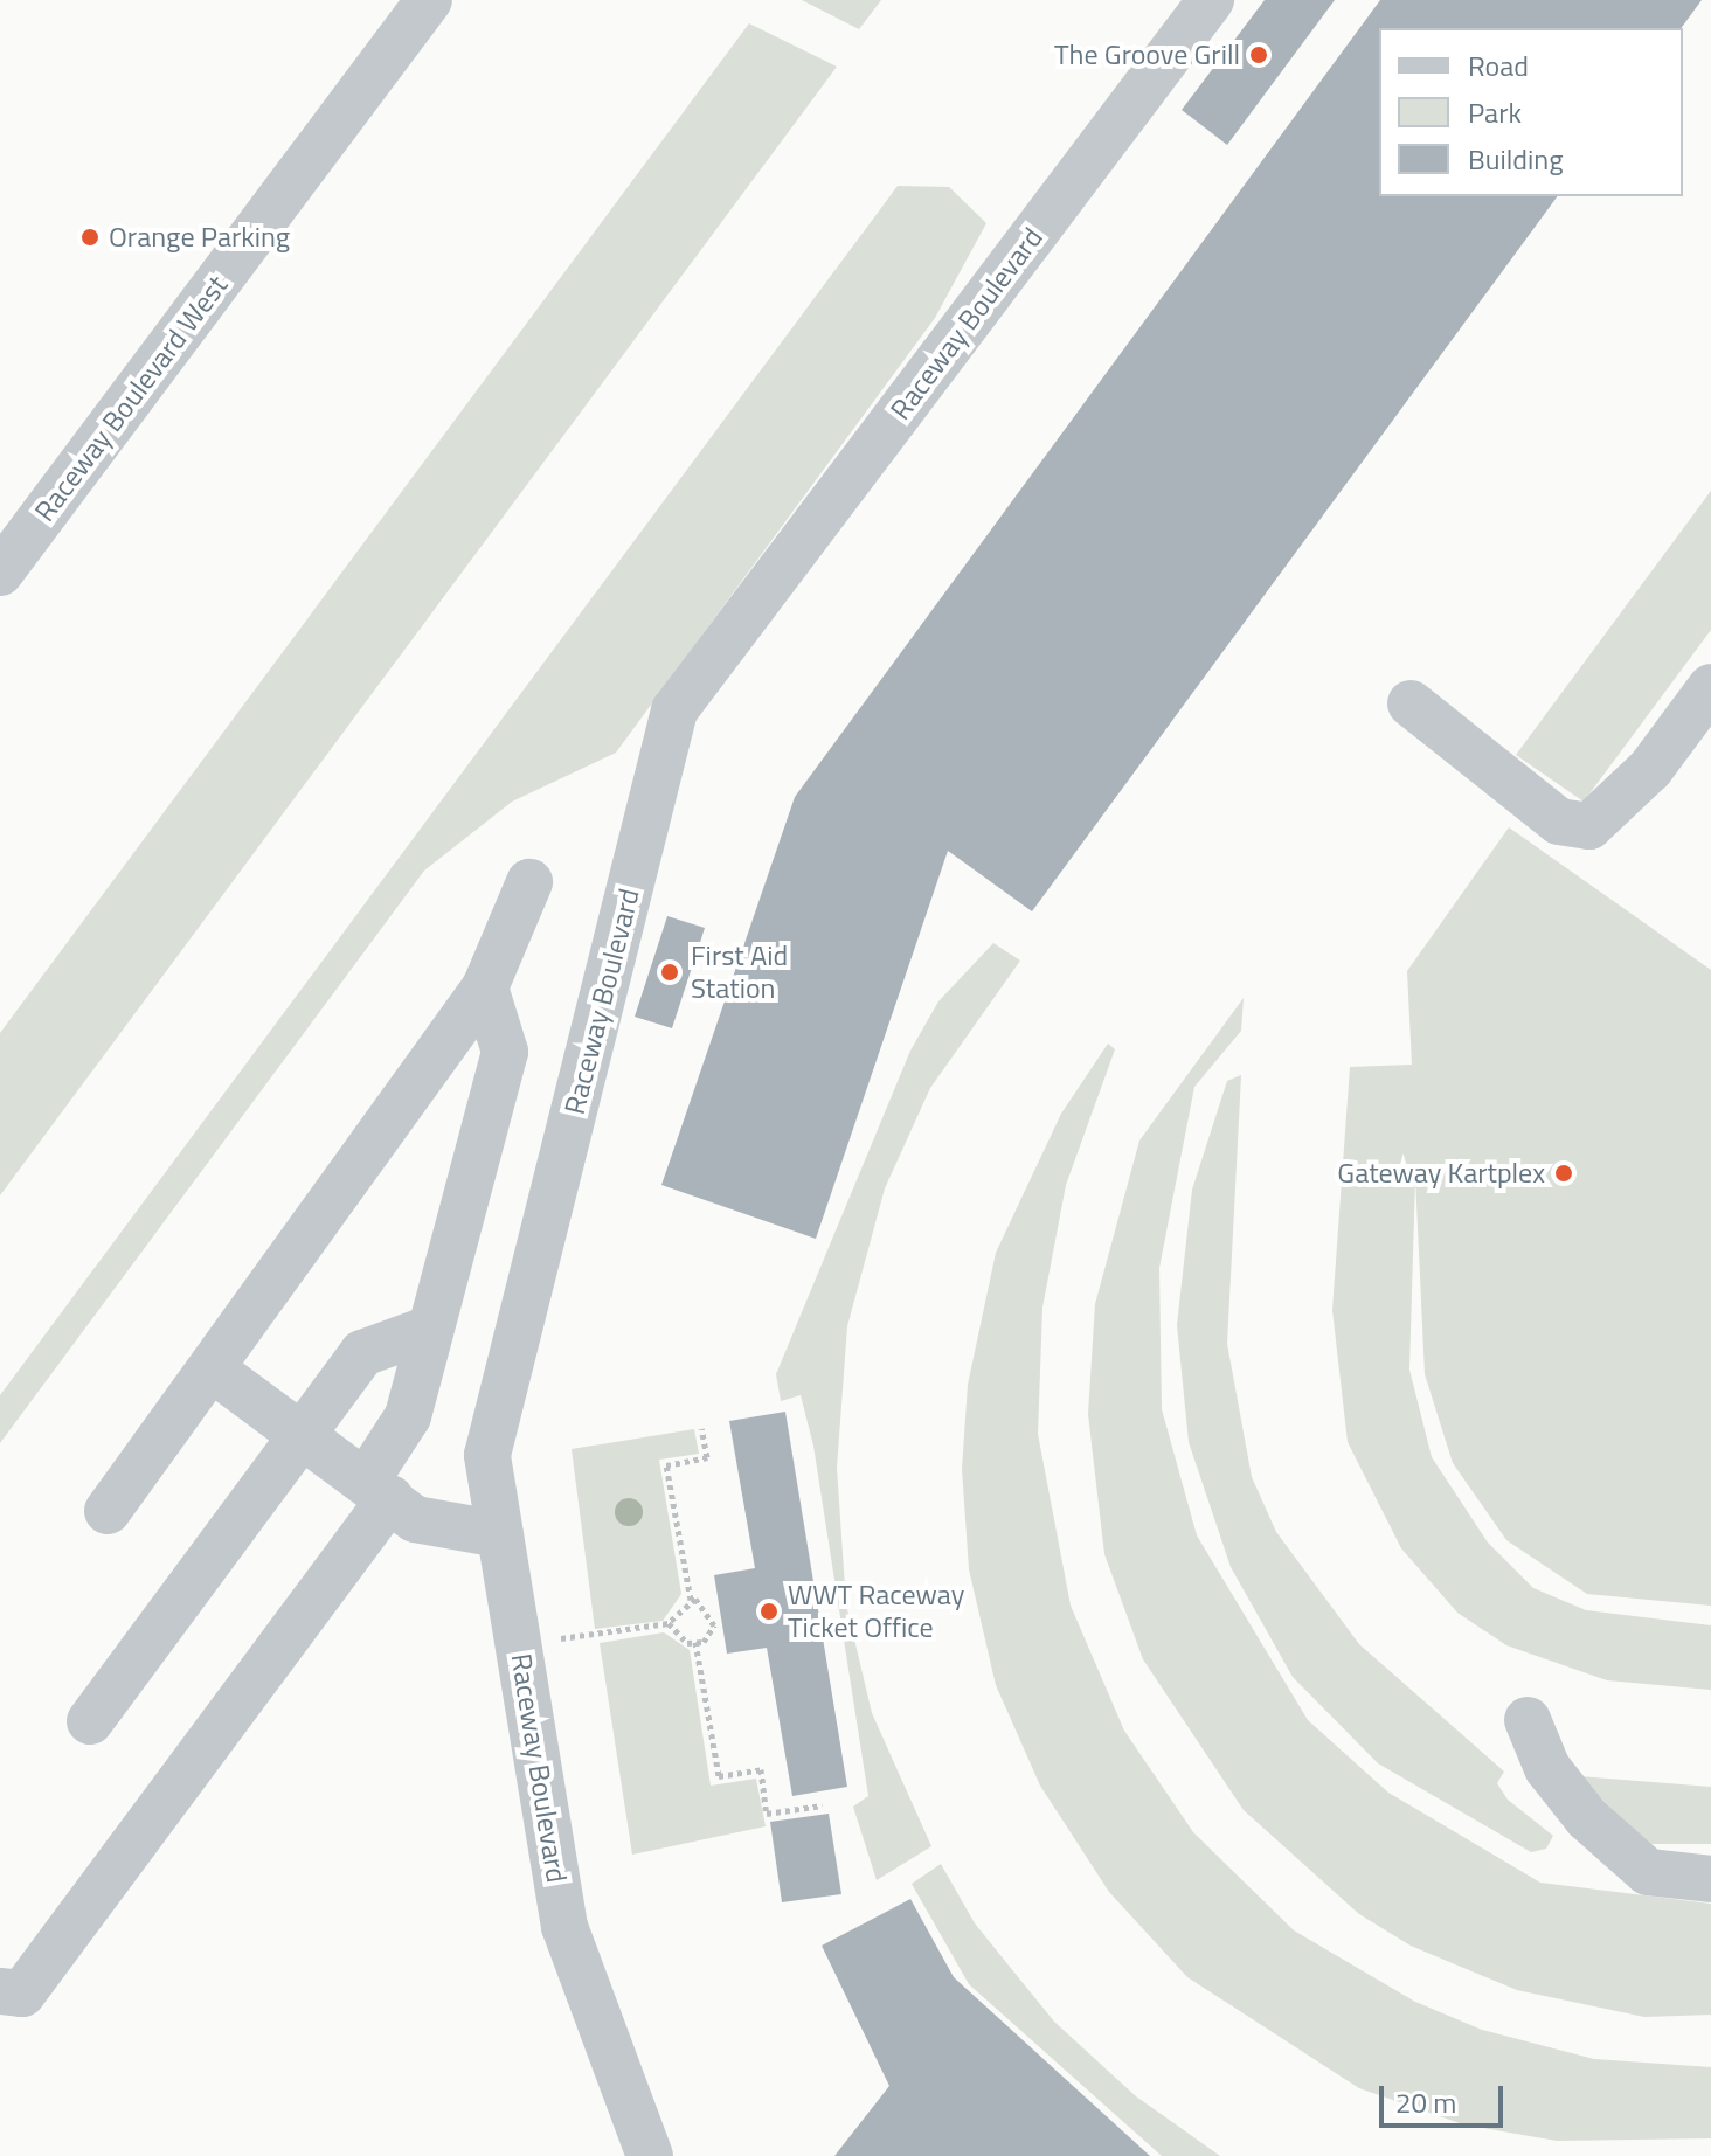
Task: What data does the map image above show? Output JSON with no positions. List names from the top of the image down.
{
  "streets": {
    "street": ["Raceway Boulevard", "Raceway Boulevard West"]
  },
  "places": [
    "The Groove Grill",
    "Orange Parking",
    "First Aid Station",
    "Gateway Kartplex",
    "WWT Raceway Ticket Office"
  ],
  "legend": ["Road", "Park", "Building"],
  "scale_bar": "20 m"
}
